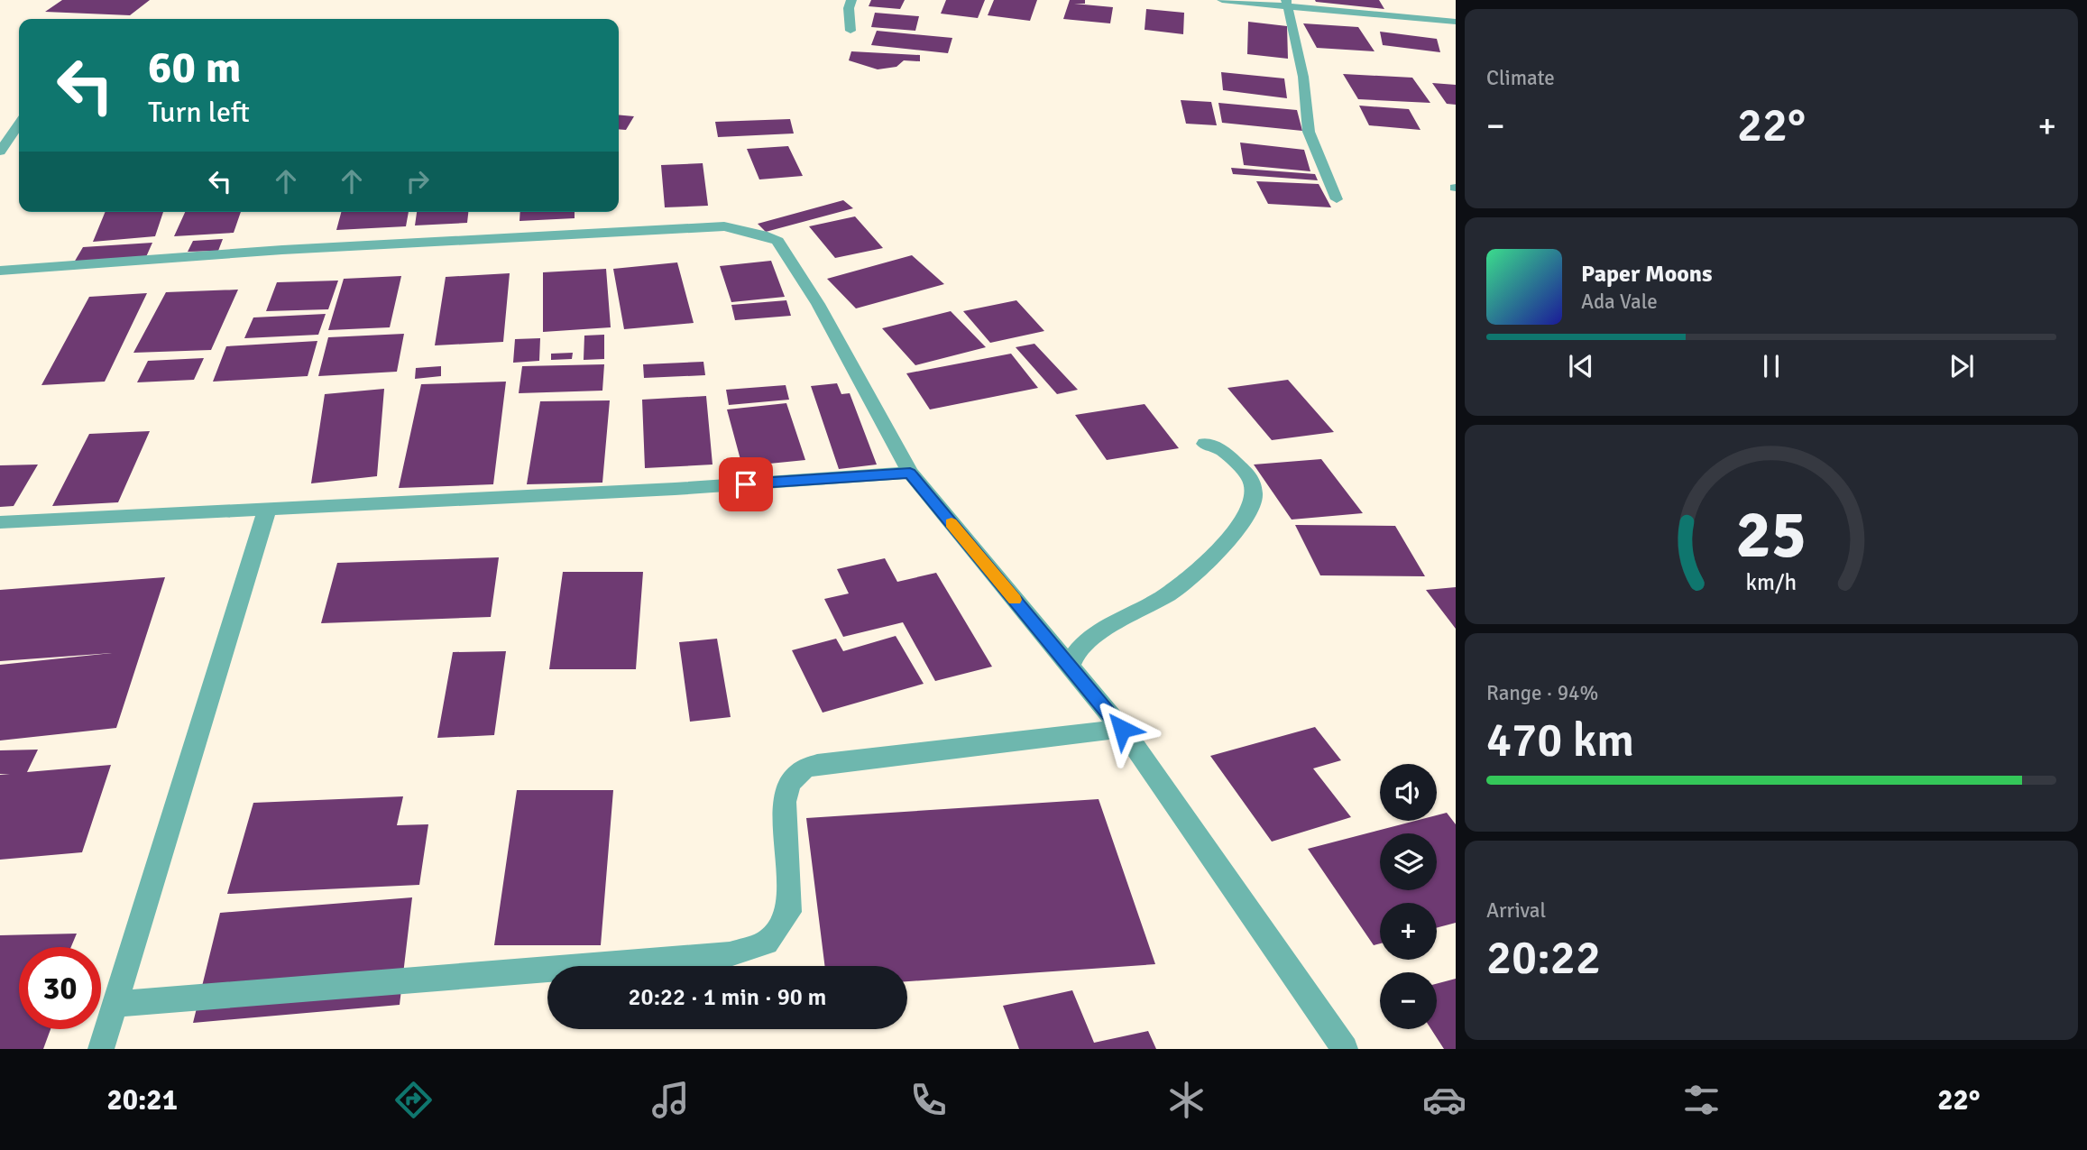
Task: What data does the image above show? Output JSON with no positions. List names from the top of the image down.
{
  "page": {
    "tile": [
      "Climate",
      ["Range · 94%", "470 km"],
      ["Arrival", "20:22"]
    ],
    "turn": ["60 m", "Turn left"],
    "heat": ["−", "22°", "+"],
    "song": ["Paper Moons", "Ada Vale"],
    "map_buttons": ["+", "−"],
    "limit": "30",
    "trip": "20:22 · 1 min · 90 m",
    "tabs": ["20:21", "22°"],
    "gauge": ["25", "km/h"]
  }
}
